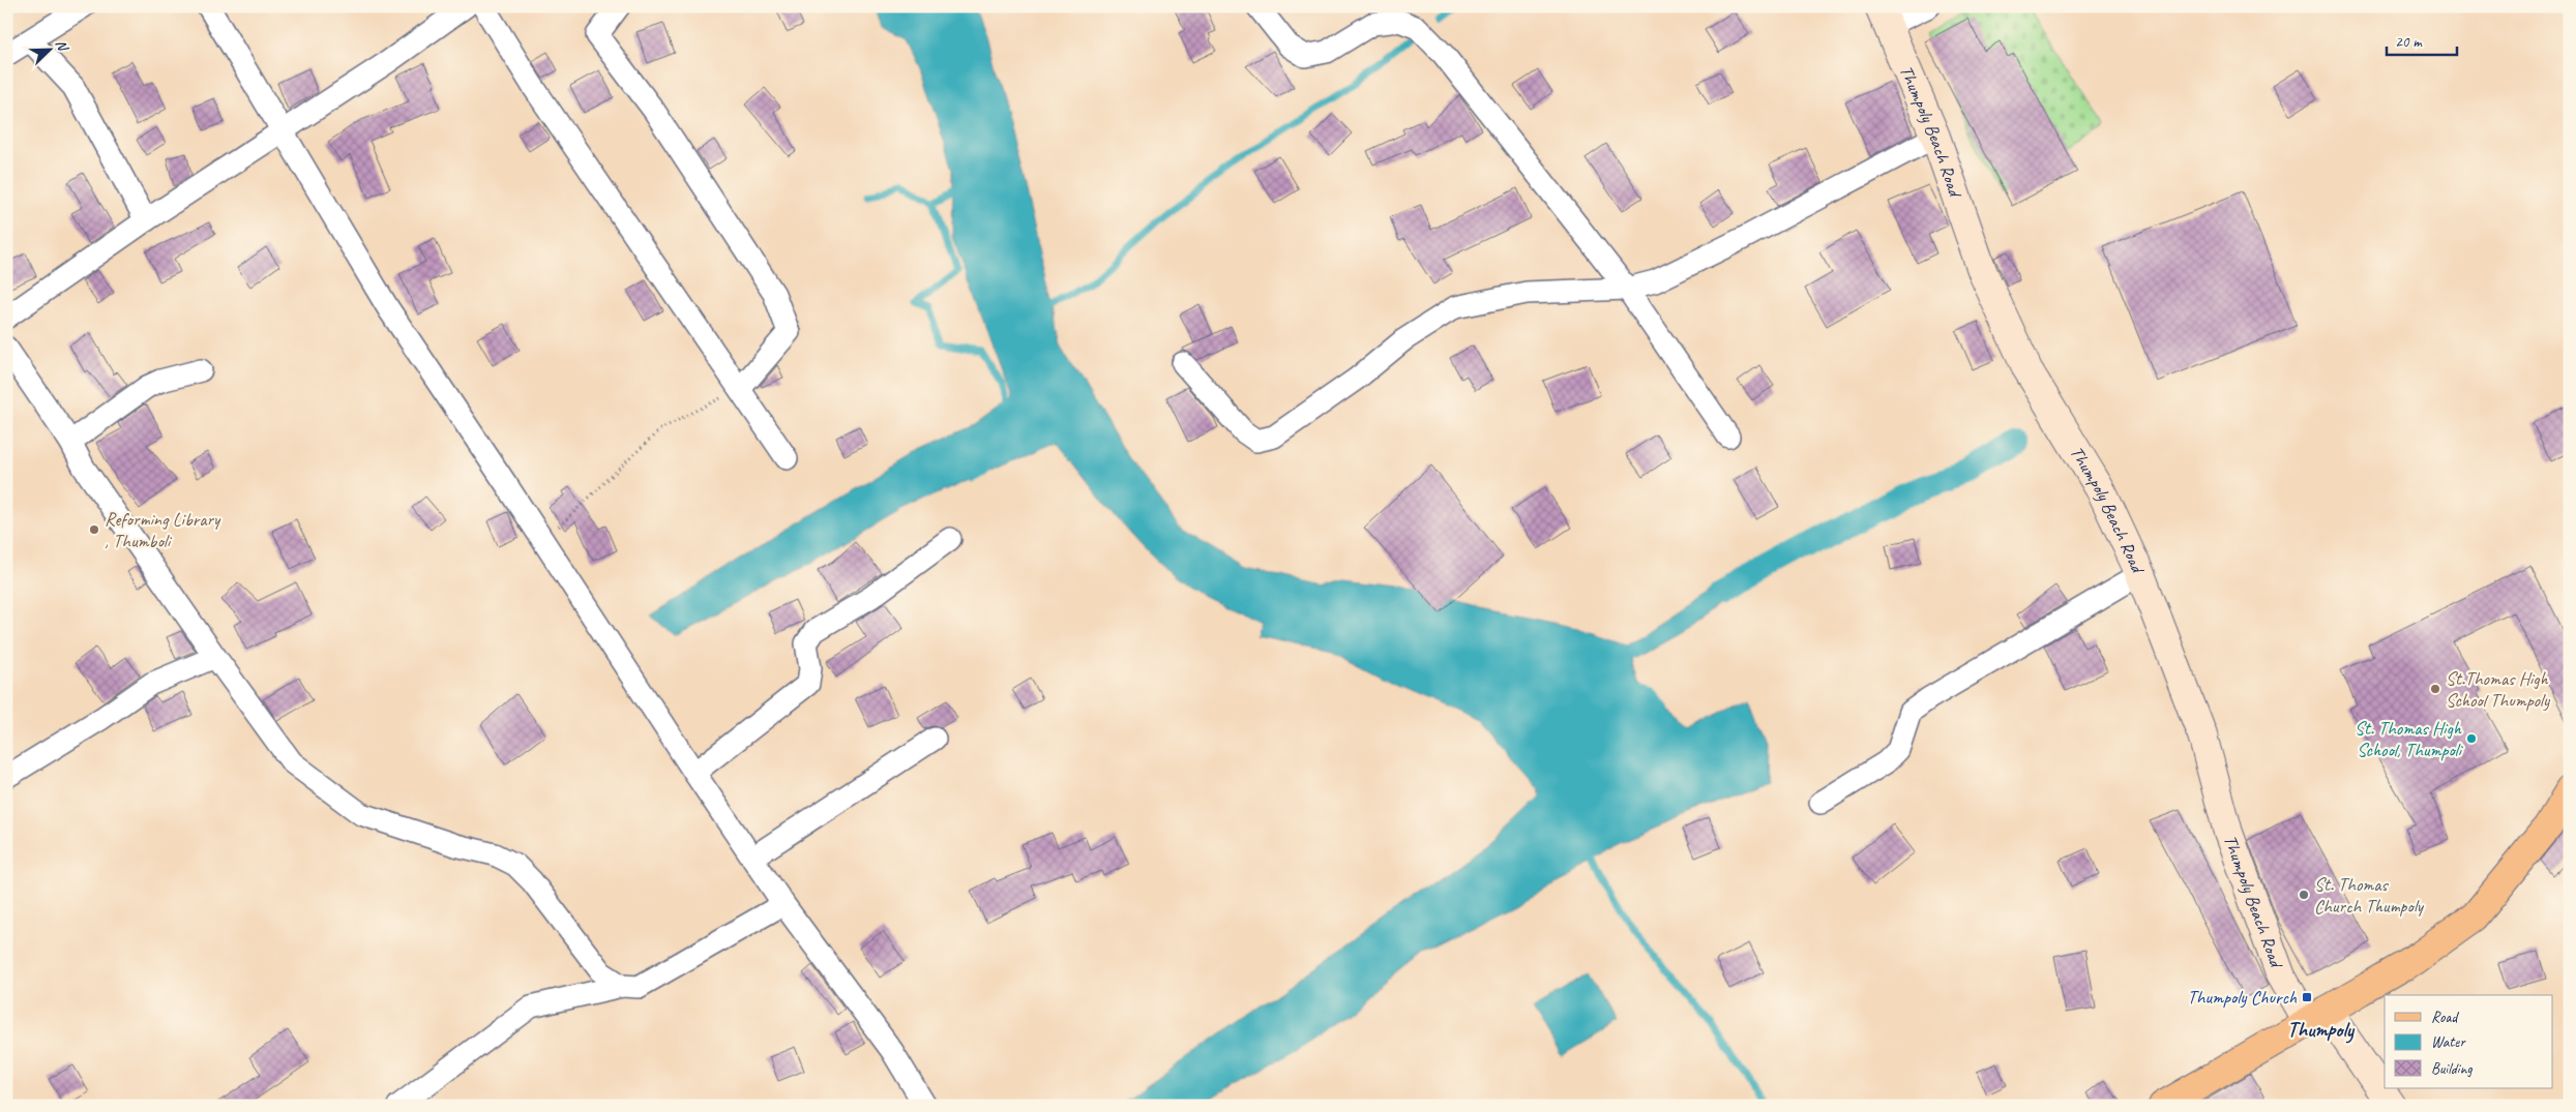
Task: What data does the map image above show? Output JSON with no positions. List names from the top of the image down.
{
  "streets": {
    "main road": ["Thumpoly Beach Road"]
  },
  "districts": ["Thumpoly"],
  "places": {
    "other": [
      "Reforming Library , Thumboli",
      "St.Thomas High School Thumpoly",
      "St. Thomas High School, Thumpoli",
      "St. Thomas Church Thumpoly"
    ],
    "transit": ["Thumpoly Church"]
  },
  "legend": ["Road", "Water", "Building"],
  "scale_bar": "20 m",
  "north": "top right"
}
